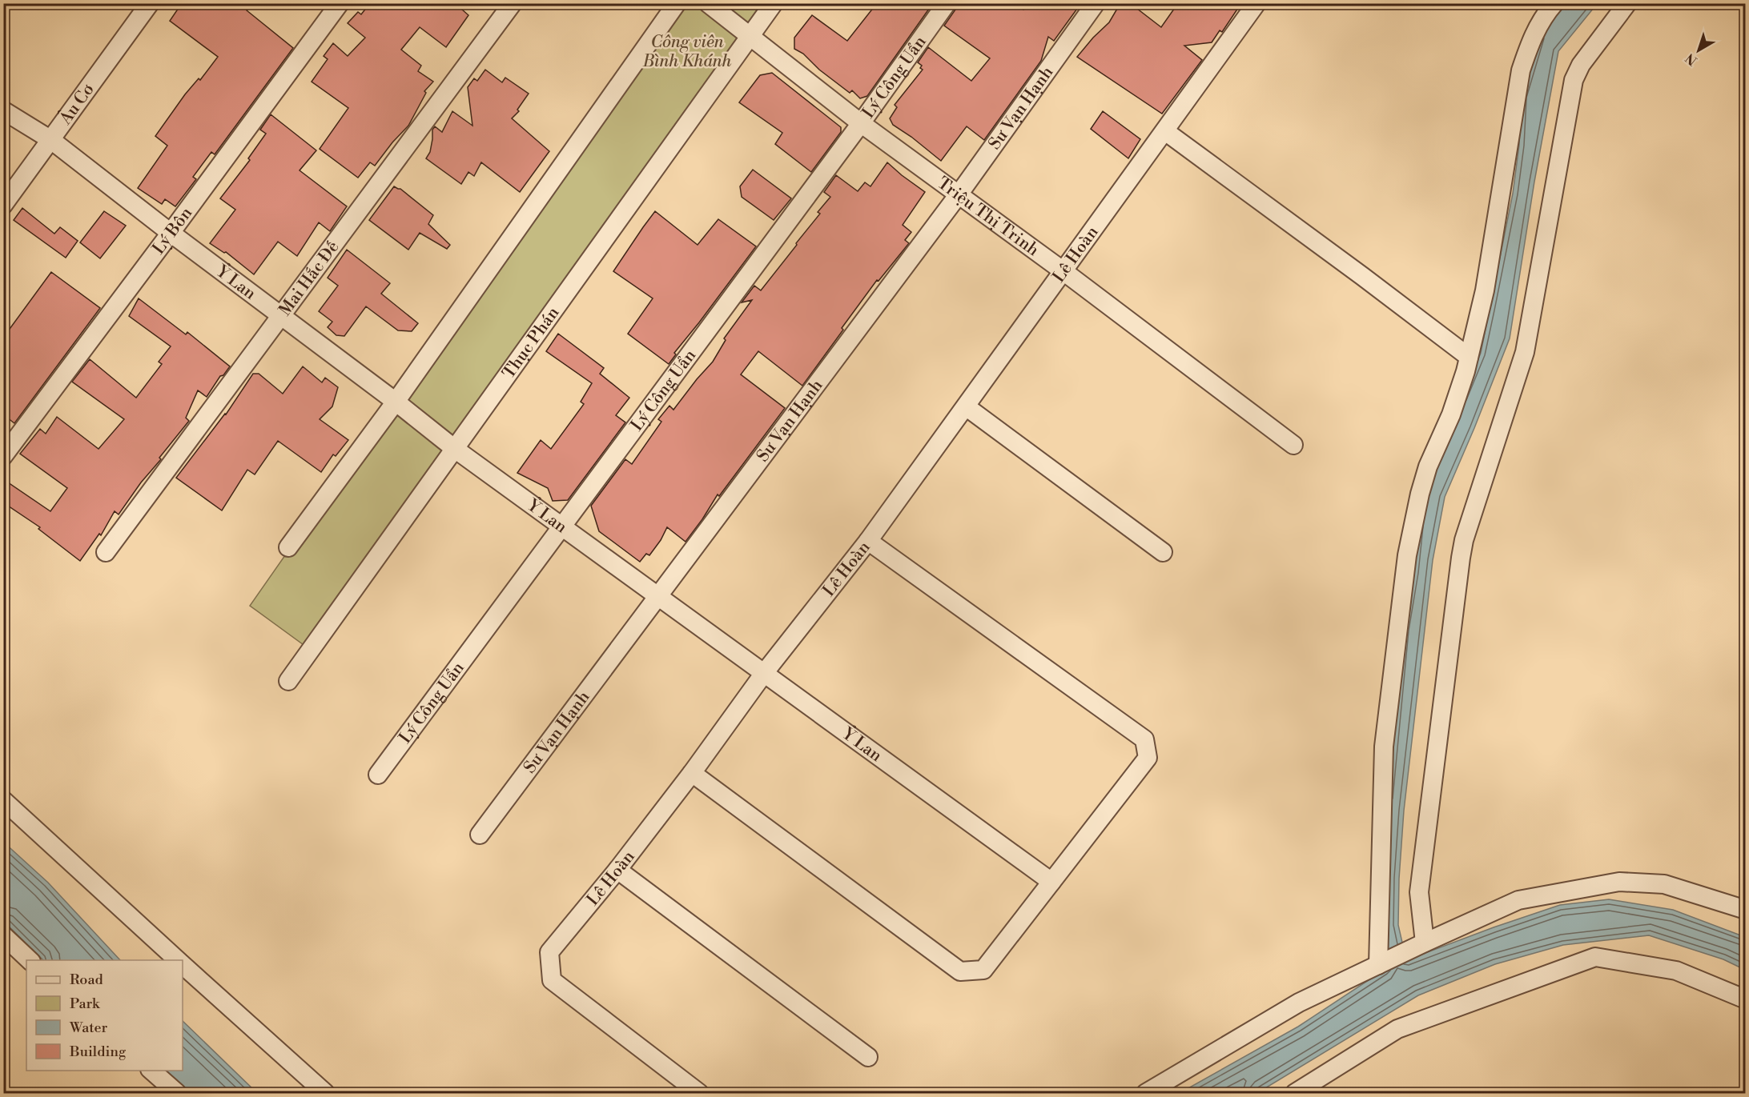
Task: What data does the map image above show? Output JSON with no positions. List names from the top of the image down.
{
  "streets": {
    "street": [
      "Lý Công Uẩn",
      "Âu Cơ",
      "Sư Vạn Hạnh",
      "Triệu Thị Trinh",
      "Lý Bôn",
      "Lê Hoàn",
      "Mai Hắc Đế",
      "Ỷ Lan",
      "Thục Phán"
    ]
  },
  "crossings": [
    ["Lý Công Uẩn", "Triệu Thị Trinh"],
    ["Lý Công Uẩn", "Ỷ Lan"],
    ["Âu Cơ", "Ỷ Lan"],
    ["Sư Vạn Hạnh", "Triệu Thị Trinh"],
    ["Sư Vạn Hạnh", "Ỷ Lan"],
    ["Triệu Thị Trinh", "Lê Hoàn"],
    ["Triệu Thị Trinh", "Thục Phán"],
    ["Lý Bôn", "Ỷ Lan"],
    ["Lê Hoàn", "Ỷ Lan"],
    ["Mai Hắc Đế", "Ỷ Lan"],
    ["Ỷ Lan", "Thục Phán"]
  ],
  "parks": ["Công viên Bình Khánh"],
  "legend": [
    "Road",
    "Park",
    "Water",
    "Building"
  ],
  "north": "bottom left"
}
